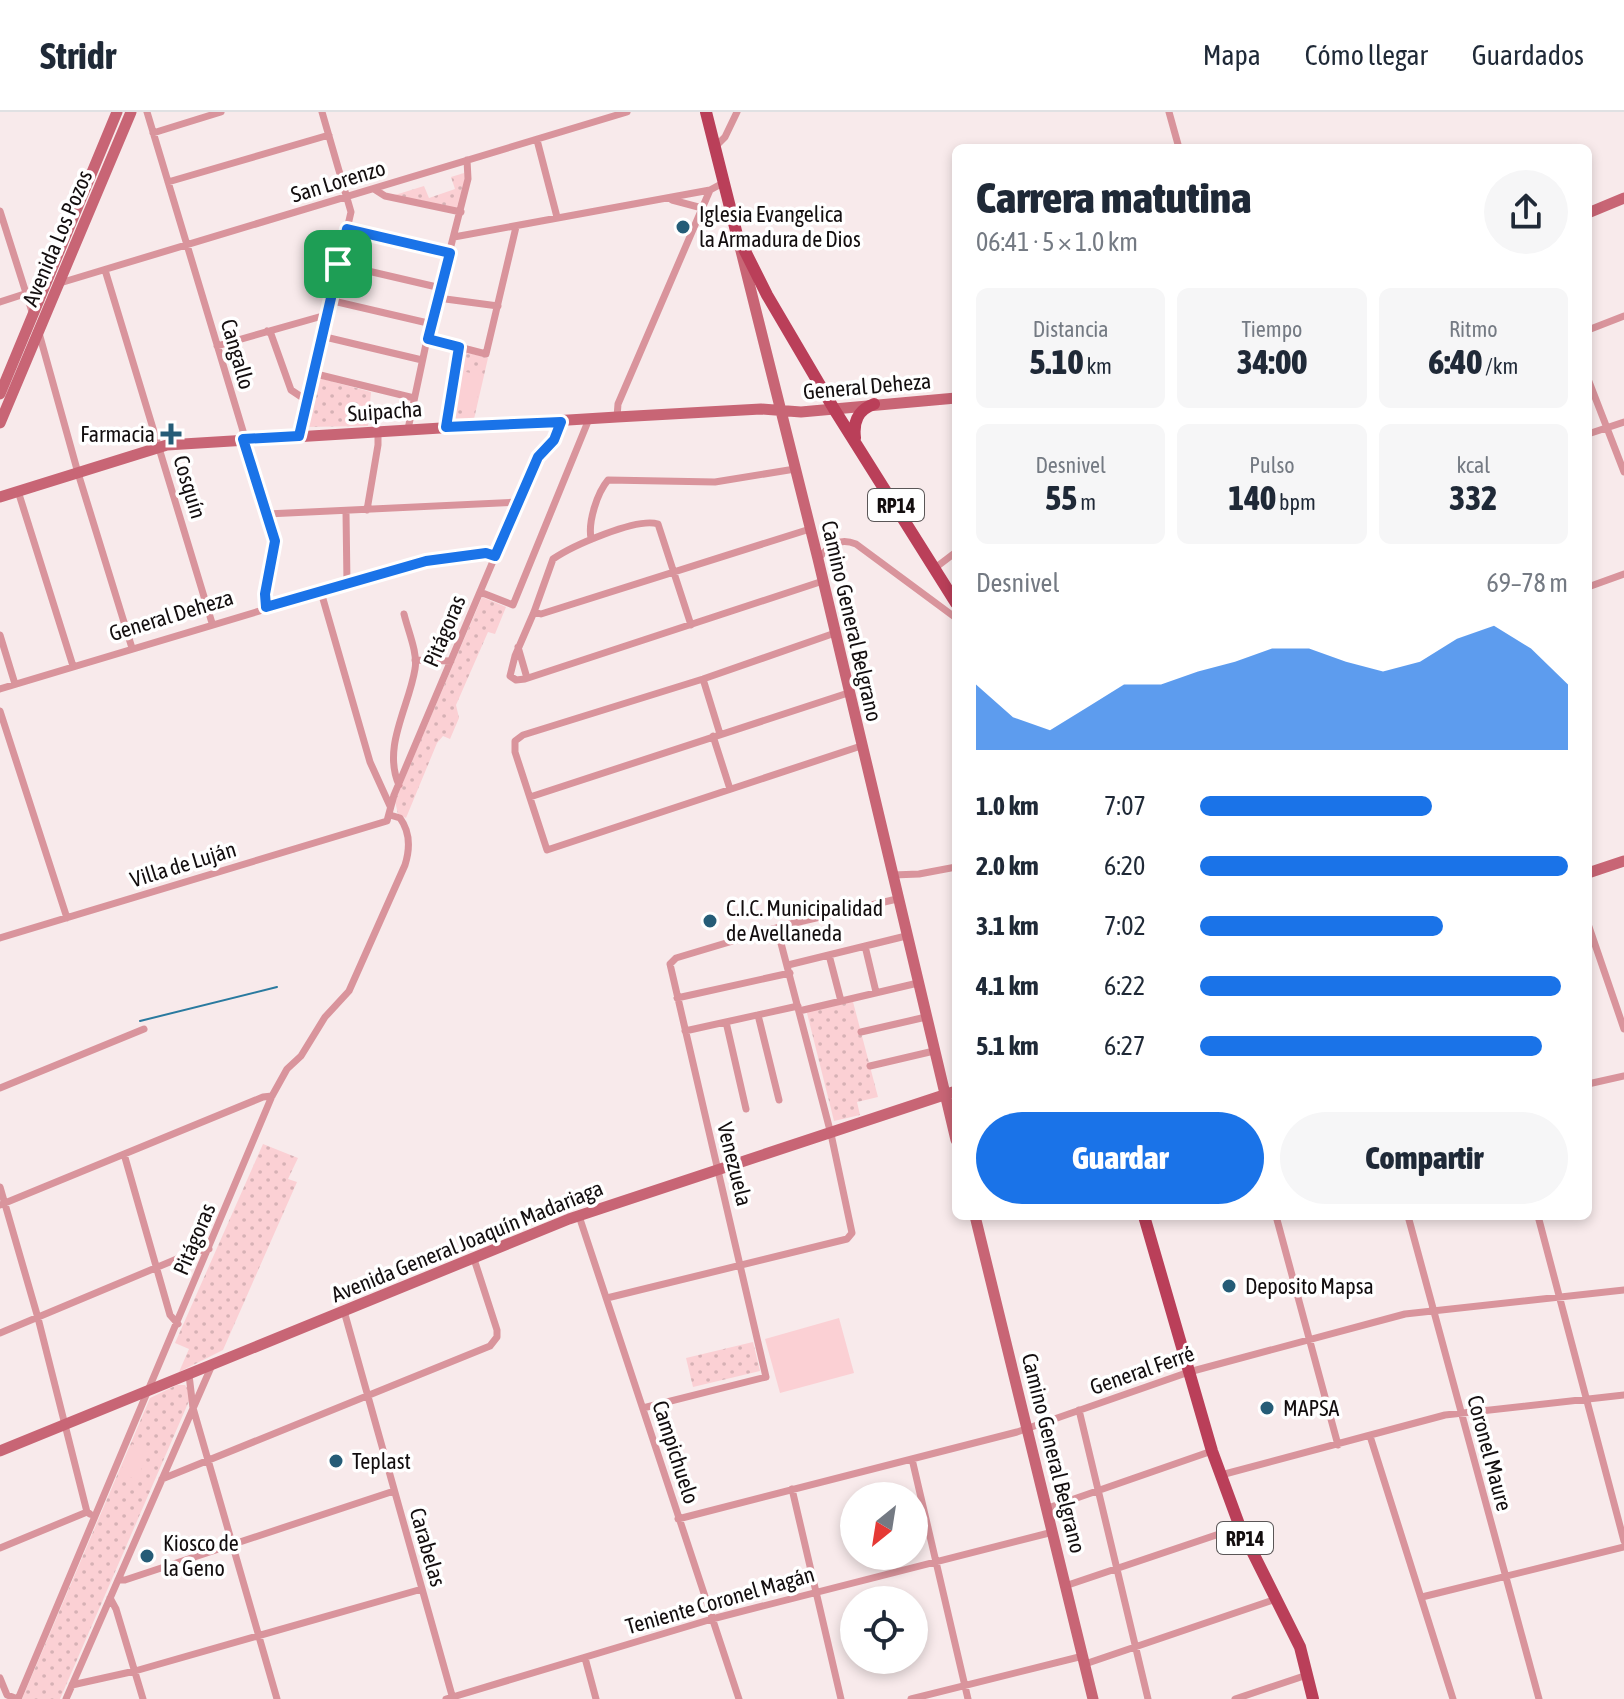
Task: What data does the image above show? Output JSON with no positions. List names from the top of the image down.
{
  "streets": {
    "main road": ["RP14", "Camino General Belgrano"],
    "street": [
      "San Lorenzo",
      "Avenida Los Pozos",
      "Cangallo",
      "General Deheza",
      "Suipacha",
      "Cosquín",
      "Pitágoras",
      "Villa de Luján",
      "Venezuela",
      "Avenida General Joaquín Madariaga",
      "General Ferré",
      "Campichuelo",
      "Coronel Maure",
      "Carabelas",
      "Teniente Coronel Magán"
    ]
  },
  "crossings": [
    ["San Lorenzo", "Avenida Los Pozos"],
    ["San Lorenzo", "Cangallo"],
    ["San Lorenzo", "Cosquín"],
    ["Cangallo", "General Deheza"],
    ["Cangallo", "Suipacha"],
    ["General Deheza", "Suipacha"],
    ["General Deheza", "Cosquín"],
    ["General Deheza", "RP14"],
    ["General Deheza", "Camino General Belgrano"],
    ["General Deheza", "Pitágoras"],
    ["Suipacha", "Cosquín"],
    ["Suipacha", "Camino General Belgrano"],
    ["Suipacha", "Pitágoras"],
    ["RP14", "Camino General Belgrano"],
    ["RP14", "General Ferré"],
    ["Camino General Belgrano", "Avenida General Joaquín Madariaga"],
    ["Camino General Belgrano", "General Ferré"],
    ["Camino General Belgrano", "Teniente Coronel Magán"],
    ["Pitágoras", "Villa de Luján"],
    ["Pitágoras", "Avenida General Joaquín Madariaga"],
    ["Venezuela", "Avenida General Joaquín Madariaga"],
    ["Venezuela", "Campichuelo"],
    ["Avenida General Joaquín Madariaga", "Campichuelo"],
    ["Avenida General Joaquín Madariaga", "Carabelas"],
    ["General Ferré", "Campichuelo"],
    ["General Ferré", "Coronel Maure"],
    ["Campichuelo", "Teniente Coronel Magán"],
    ["Carabelas", "Teniente Coronel Magán"]
  ],
  "places": {
    "other": [
      "Iglesia Evangelica la Armadura de Dios",
      "C.I.C. Municipalidad de Avellaneda",
      "Deposito Mapsa",
      "MAPSA",
      "Teplast",
      "Kiosco de la Geno"
    ],
    "health": ["Farmacia"]
  },
  "north": "bottom left",
  "page": {
    "header": "Stridr",
    "nav": ["Mapa", "Cómo llegar", "Guardados"],
    "heading": ["Carrera matutina", "06:41 · 5 × 1.0 km"],
    "stats": [
      ["Distancia", "5.10 km"],
      ["Tiempo", "34:00"],
      ["Ritmo", "6:40 /km"],
      ["Desnivel", "55 m"],
      ["Pulso", "140 bpm"],
      ["kcal", "332"]
    ],
    "chart": ["Desnivel", "69–78 m"],
    "list": [
      {
        "name": "1.0 km",
        "note": "7:07"
      },
      {
        "name": "2.0 km",
        "note": "6:20"
      },
      {
        "name": "3.1 km",
        "note": "7:02"
      },
      {
        "name": "4.1 km",
        "note": "6:22"
      },
      {
        "name": "5.1 km",
        "note": "6:27"
      }
    ],
    "buttons": ["Guardar", "Compartir"]
  }
}
